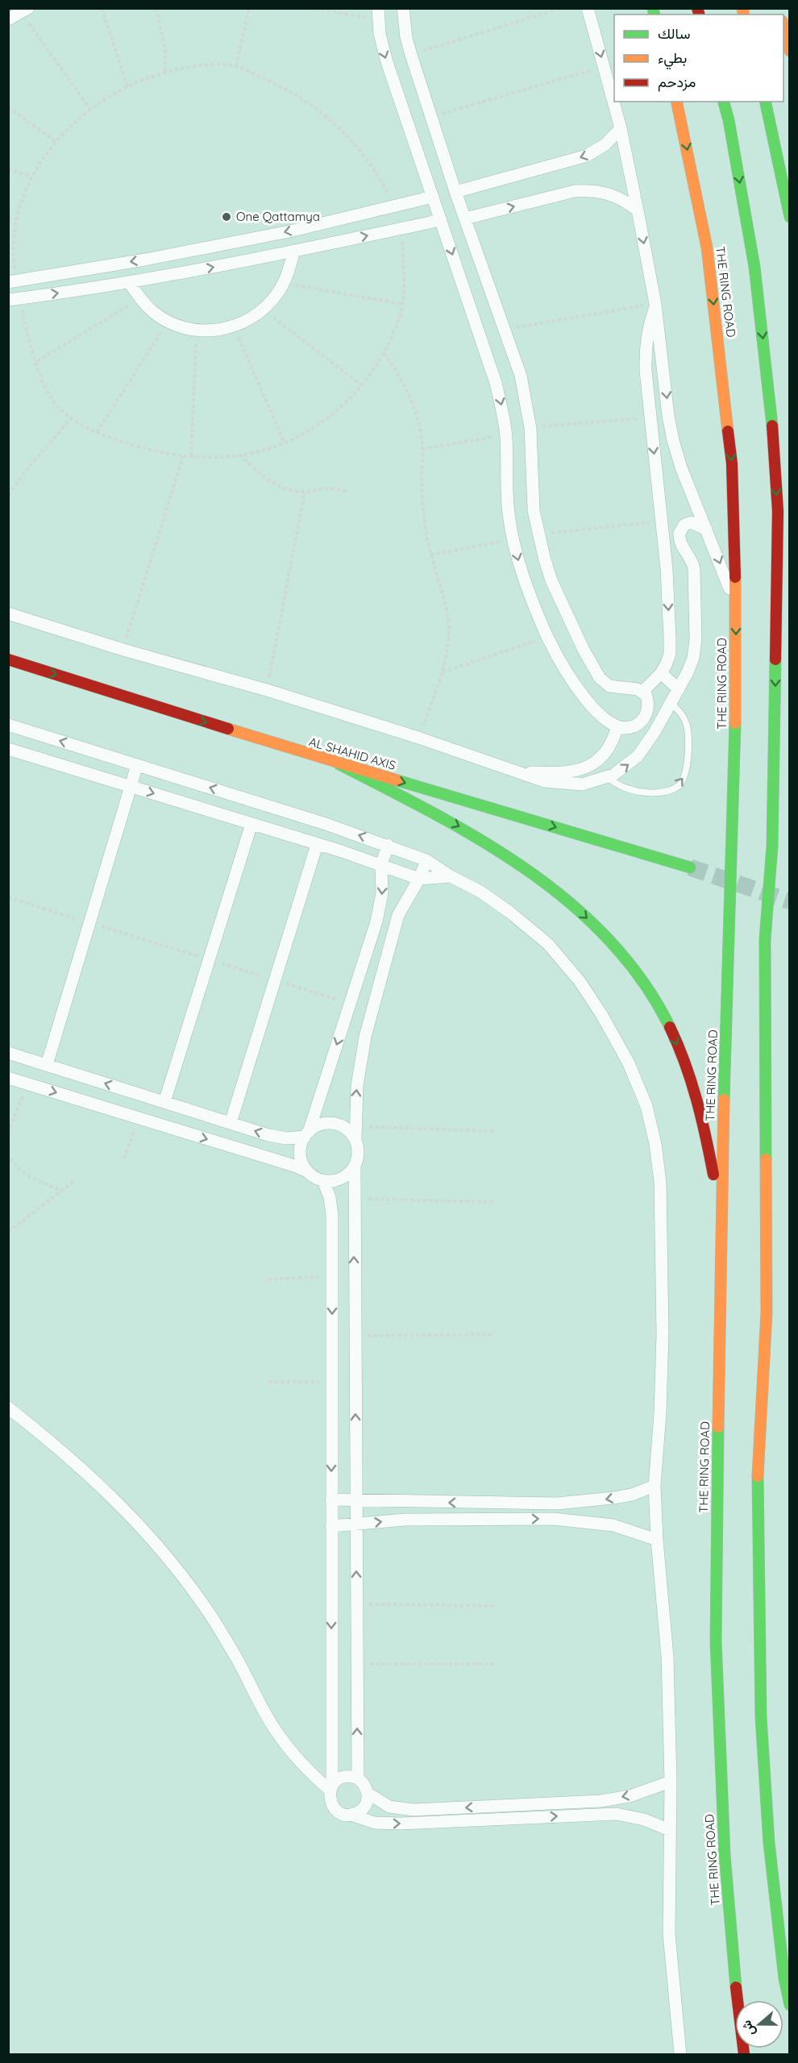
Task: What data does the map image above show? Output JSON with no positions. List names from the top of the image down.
{
  "streets": {
    "main road": ["THE RING ROAD", "AL SHAHID AXIS"]
  },
  "one_way": ["AL SHAHID AXIS"],
  "places": ["One Qattamya"],
  "legend": ["سالك", "بطيء", "مزدحم"],
  "north": "left"
}
